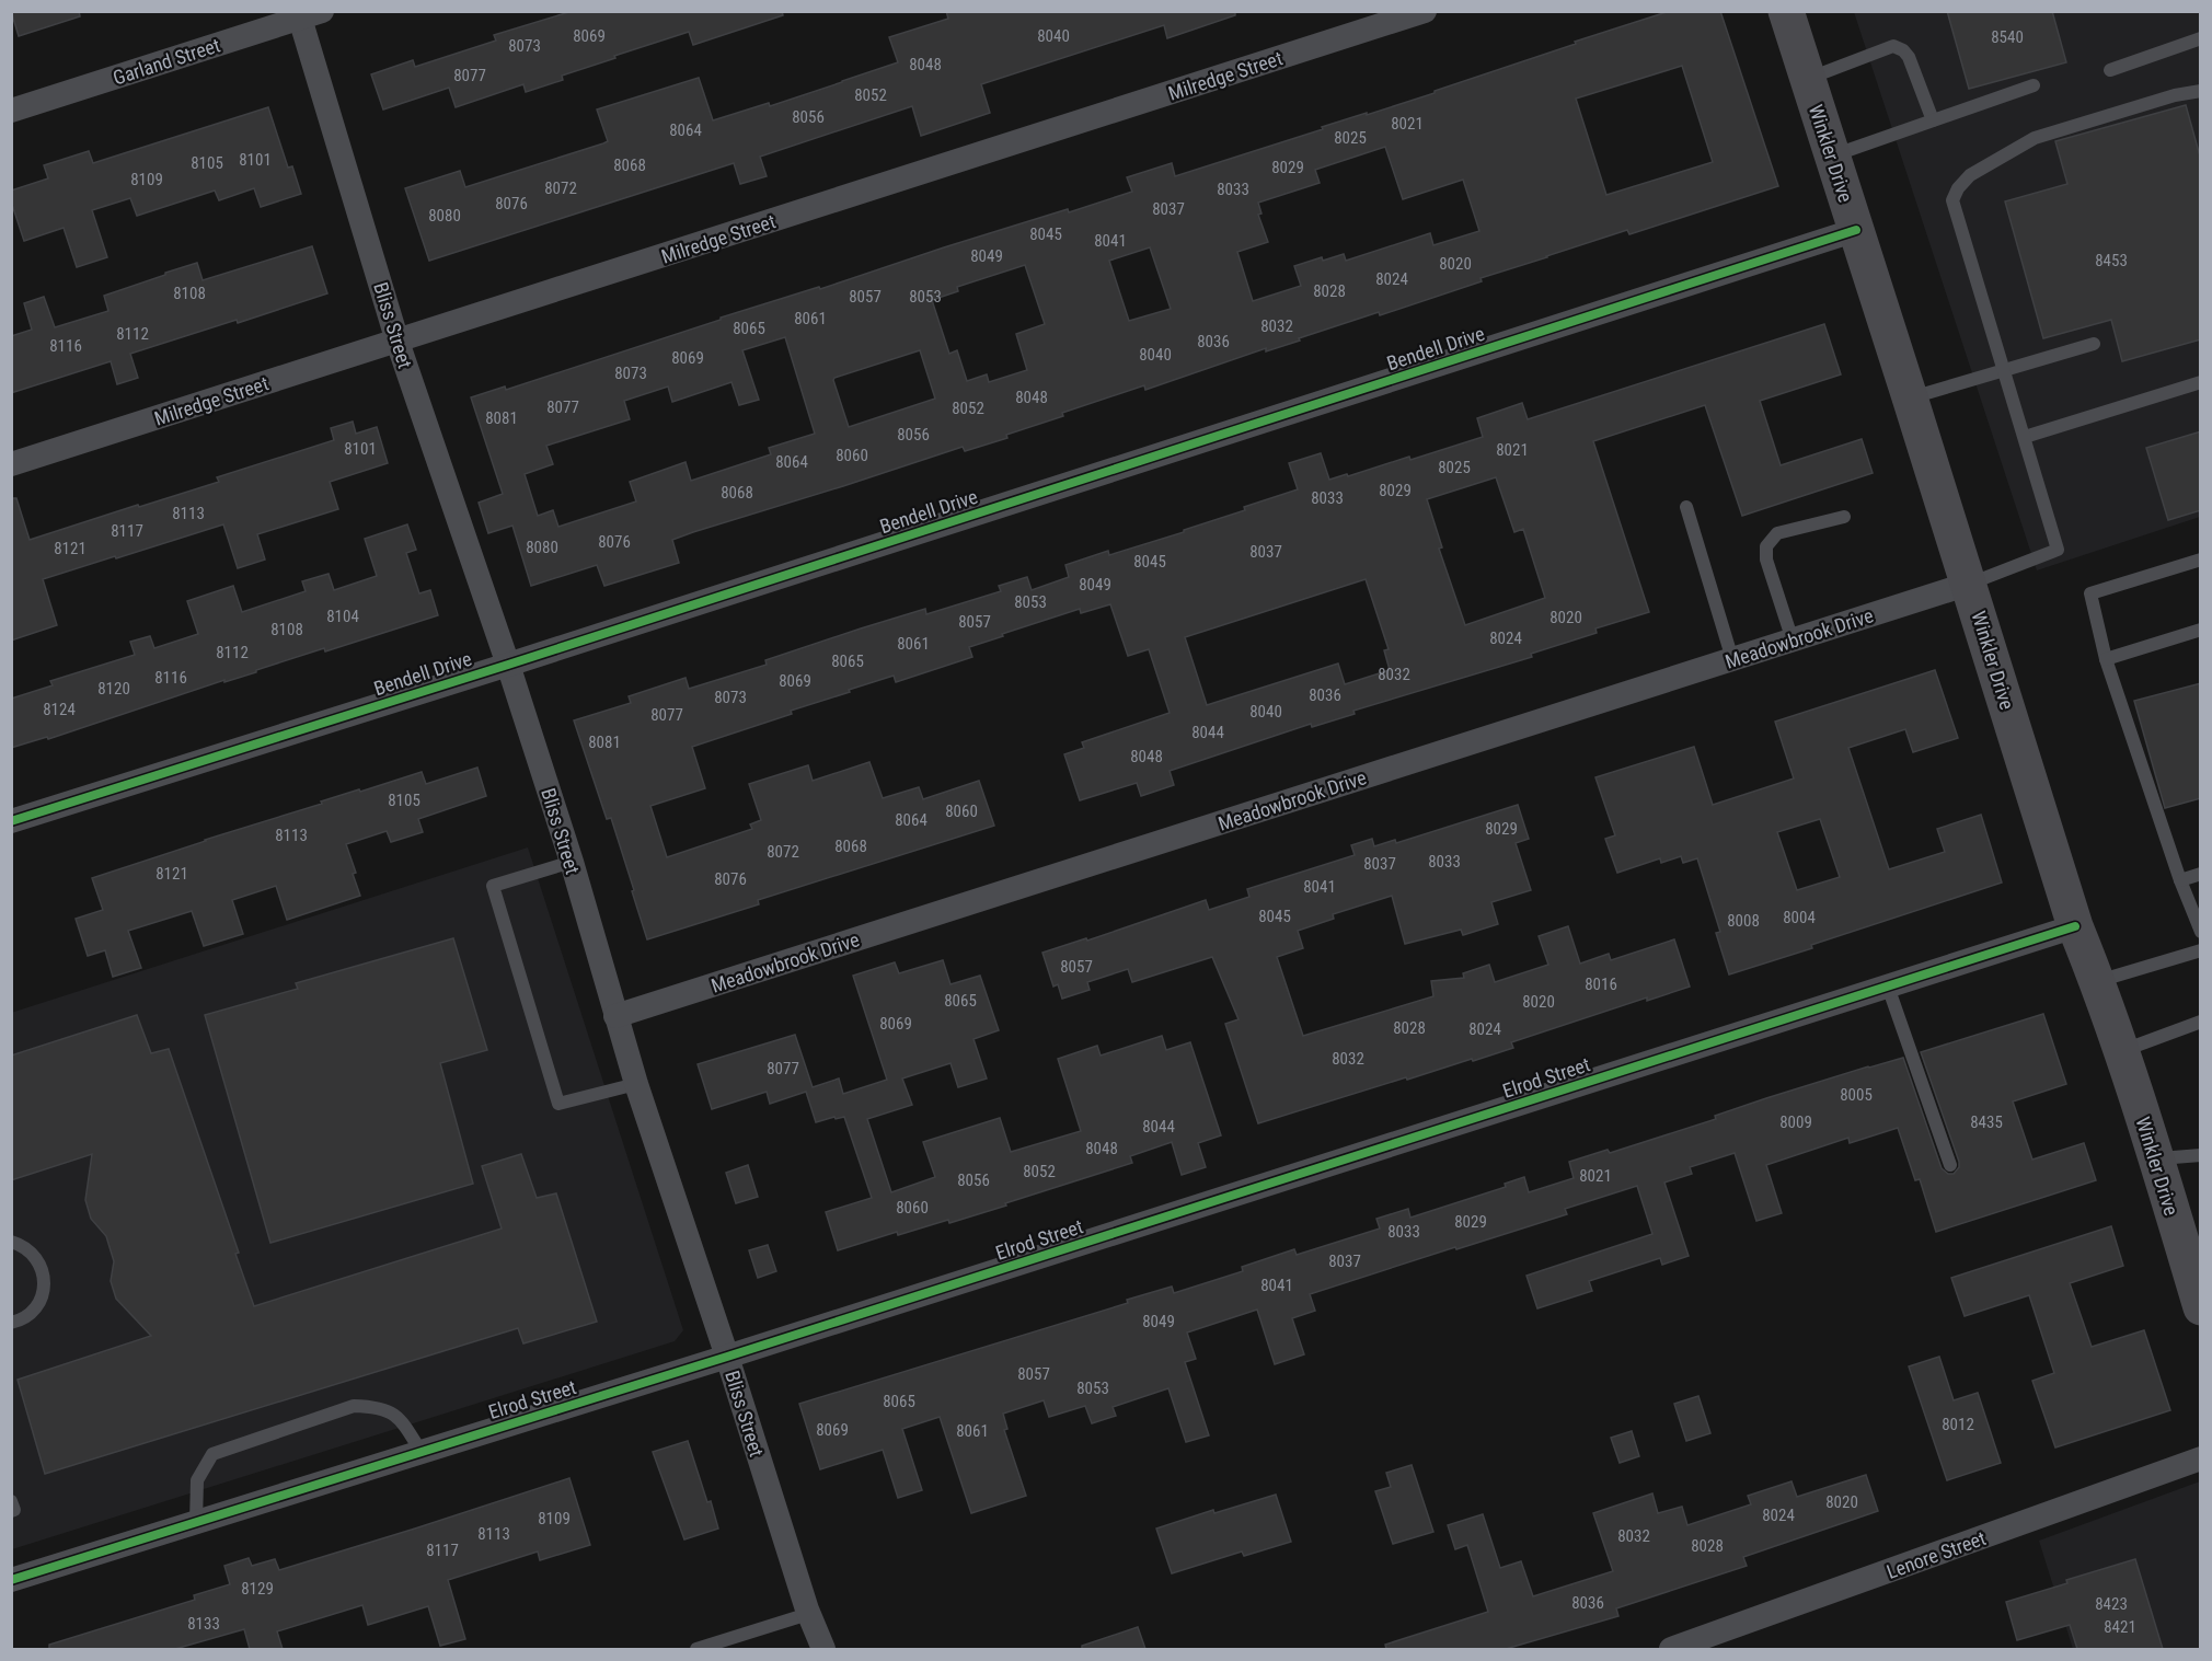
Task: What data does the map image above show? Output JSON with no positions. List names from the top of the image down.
{
  "streets": {
    "street": [
      "Garland Street",
      "Milredge Street",
      "Winkler Drive",
      "Bliss Street",
      "Bendell Drive",
      "Meadowbrook Drive",
      "Elrod Street",
      "Lenore Street"
    ]
  },
  "crossings": [
    ["Garland Street", "Bliss Street"],
    ["Milredge Street", "Bliss Street"],
    ["Winkler Drive", "Bendell Drive"],
    ["Winkler Drive", "Meadowbrook Drive"],
    ["Winkler Drive", "Elrod Street"],
    ["Bliss Street", "Bendell Drive"],
    ["Bliss Street", "Meadowbrook Drive"],
    ["Bliss Street", "Elrod Street"]
  ],
  "house_numbers": [
    "8069",
    "8040",
    "8540",
    "8073",
    "8048",
    "8077",
    "8052",
    "8056",
    "8021",
    "8064",
    "8025",
    "8101",
    "8105",
    "8068",
    "8029",
    "8109",
    "8072",
    "8033",
    "8076",
    "8037",
    "8080",
    "8045",
    "8041",
    "8049",
    "8453",
    "8020",
    "8024",
    "8028",
    "8108",
    "8057",
    "8053",
    "8061",
    "8032",
    "8065",
    "8112",
    "8036",
    "8116",
    "8040",
    "8069",
    "8073",
    "8048",
    "8077",
    "8052",
    "8081",
    "8056",
    "8101",
    "8021",
    "8060",
    "8064",
    "8025",
    "8029",
    "8068",
    "8033",
    "8113",
    "8117",
    "8076",
    "8080",
    "8121",
    "8037",
    "8045",
    "8049",
    "8053",
    "8104",
    "8020",
    "8057",
    "8108",
    "8024",
    "8061",
    "8112",
    "8065",
    "8032",
    "8116",
    "8069",
    "8120",
    "8036",
    "8073",
    "8124",
    "8040",
    "8077",
    "8044",
    "8081",
    "8048",
    "8105",
    "8060",
    "8064",
    "8029",
    "8113",
    "8068",
    "8072",
    "8033",
    "8037",
    "8121",
    "8076",
    "8041",
    "8045",
    "8004",
    "8008",
    "8057",
    "8016",
    "8065",
    "8020",
    "8069",
    "8028",
    "8024",
    "8032",
    "8077",
    "8005",
    "8009",
    "8435",
    "8044",
    "8048",
    "8052",
    "8021",
    "8056",
    "8060",
    "8029",
    "8033",
    "8037",
    "8041",
    "8049",
    "8057",
    "8053",
    "8065",
    "8012",
    "8069",
    "8061",
    "8020",
    "8024",
    "8109",
    "8113",
    "8032",
    "8028",
    "8117",
    "8129",
    "8036",
    "8423",
    "8133",
    "8421"
  ]
}
